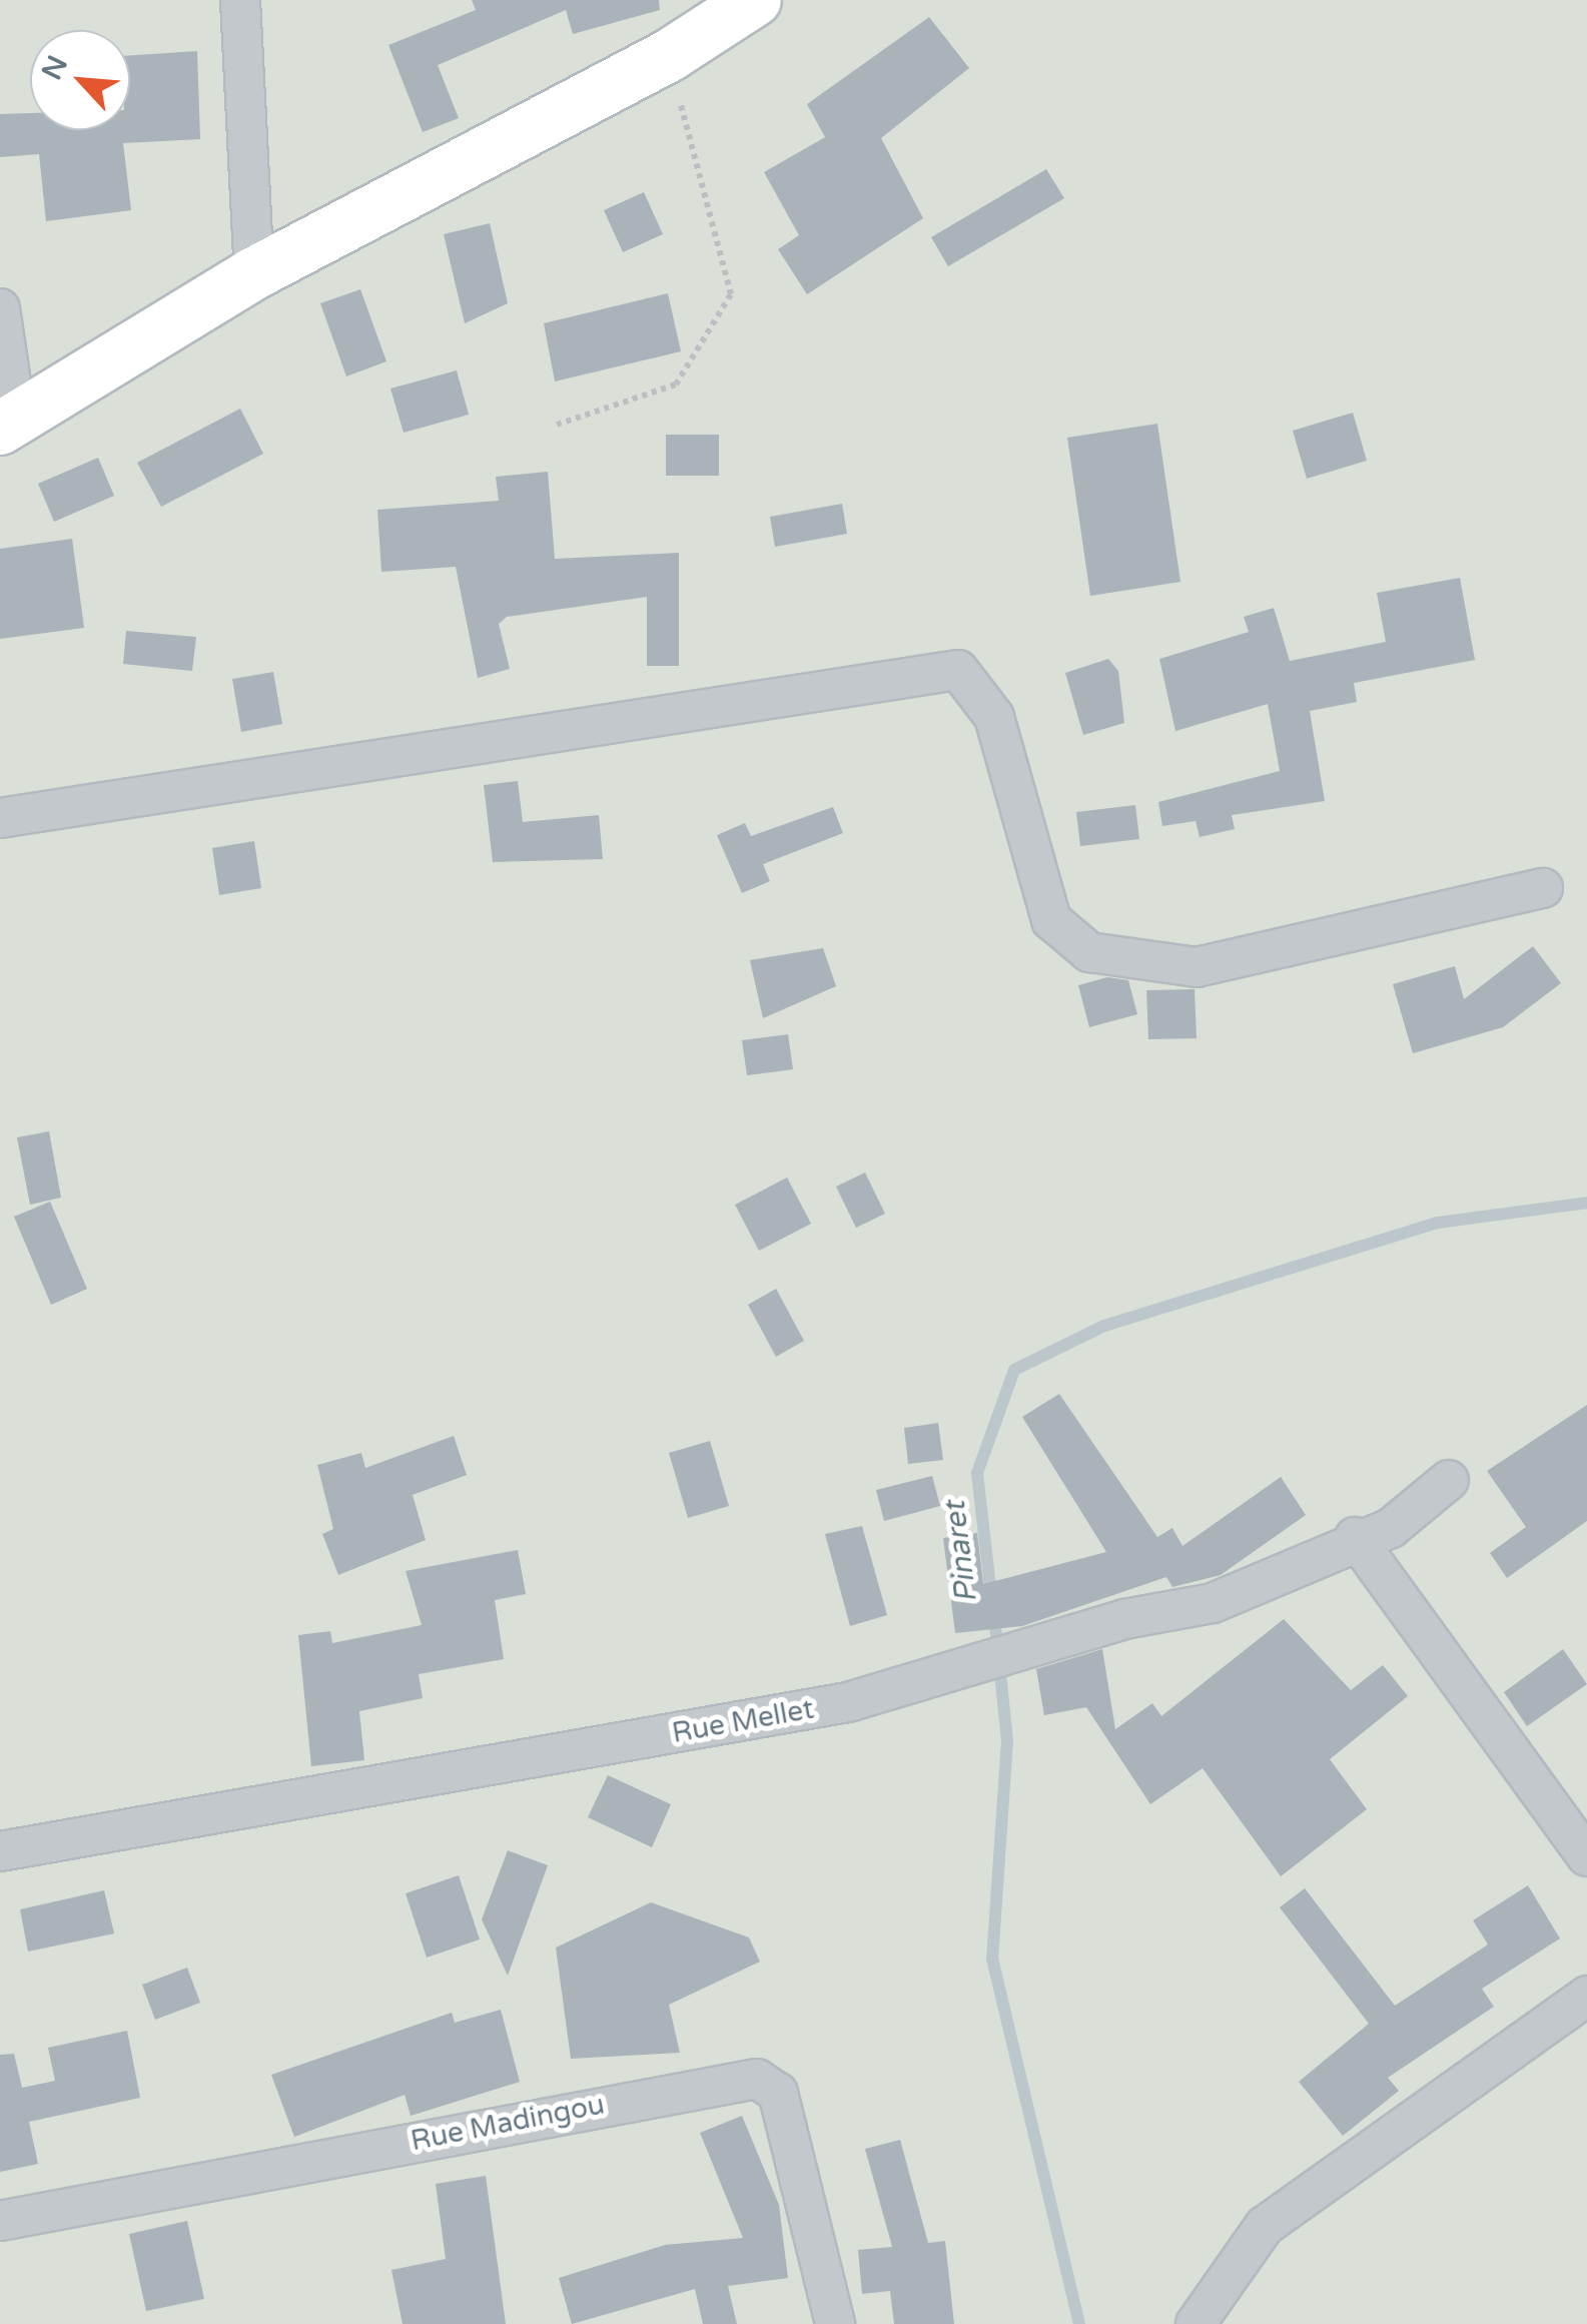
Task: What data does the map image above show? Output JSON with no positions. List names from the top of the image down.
{
  "streets": {
    "street": ["Rue Mellet", "Rue Madingou"]
  },
  "water": ["Pinaret"],
  "north": "top left"
}
